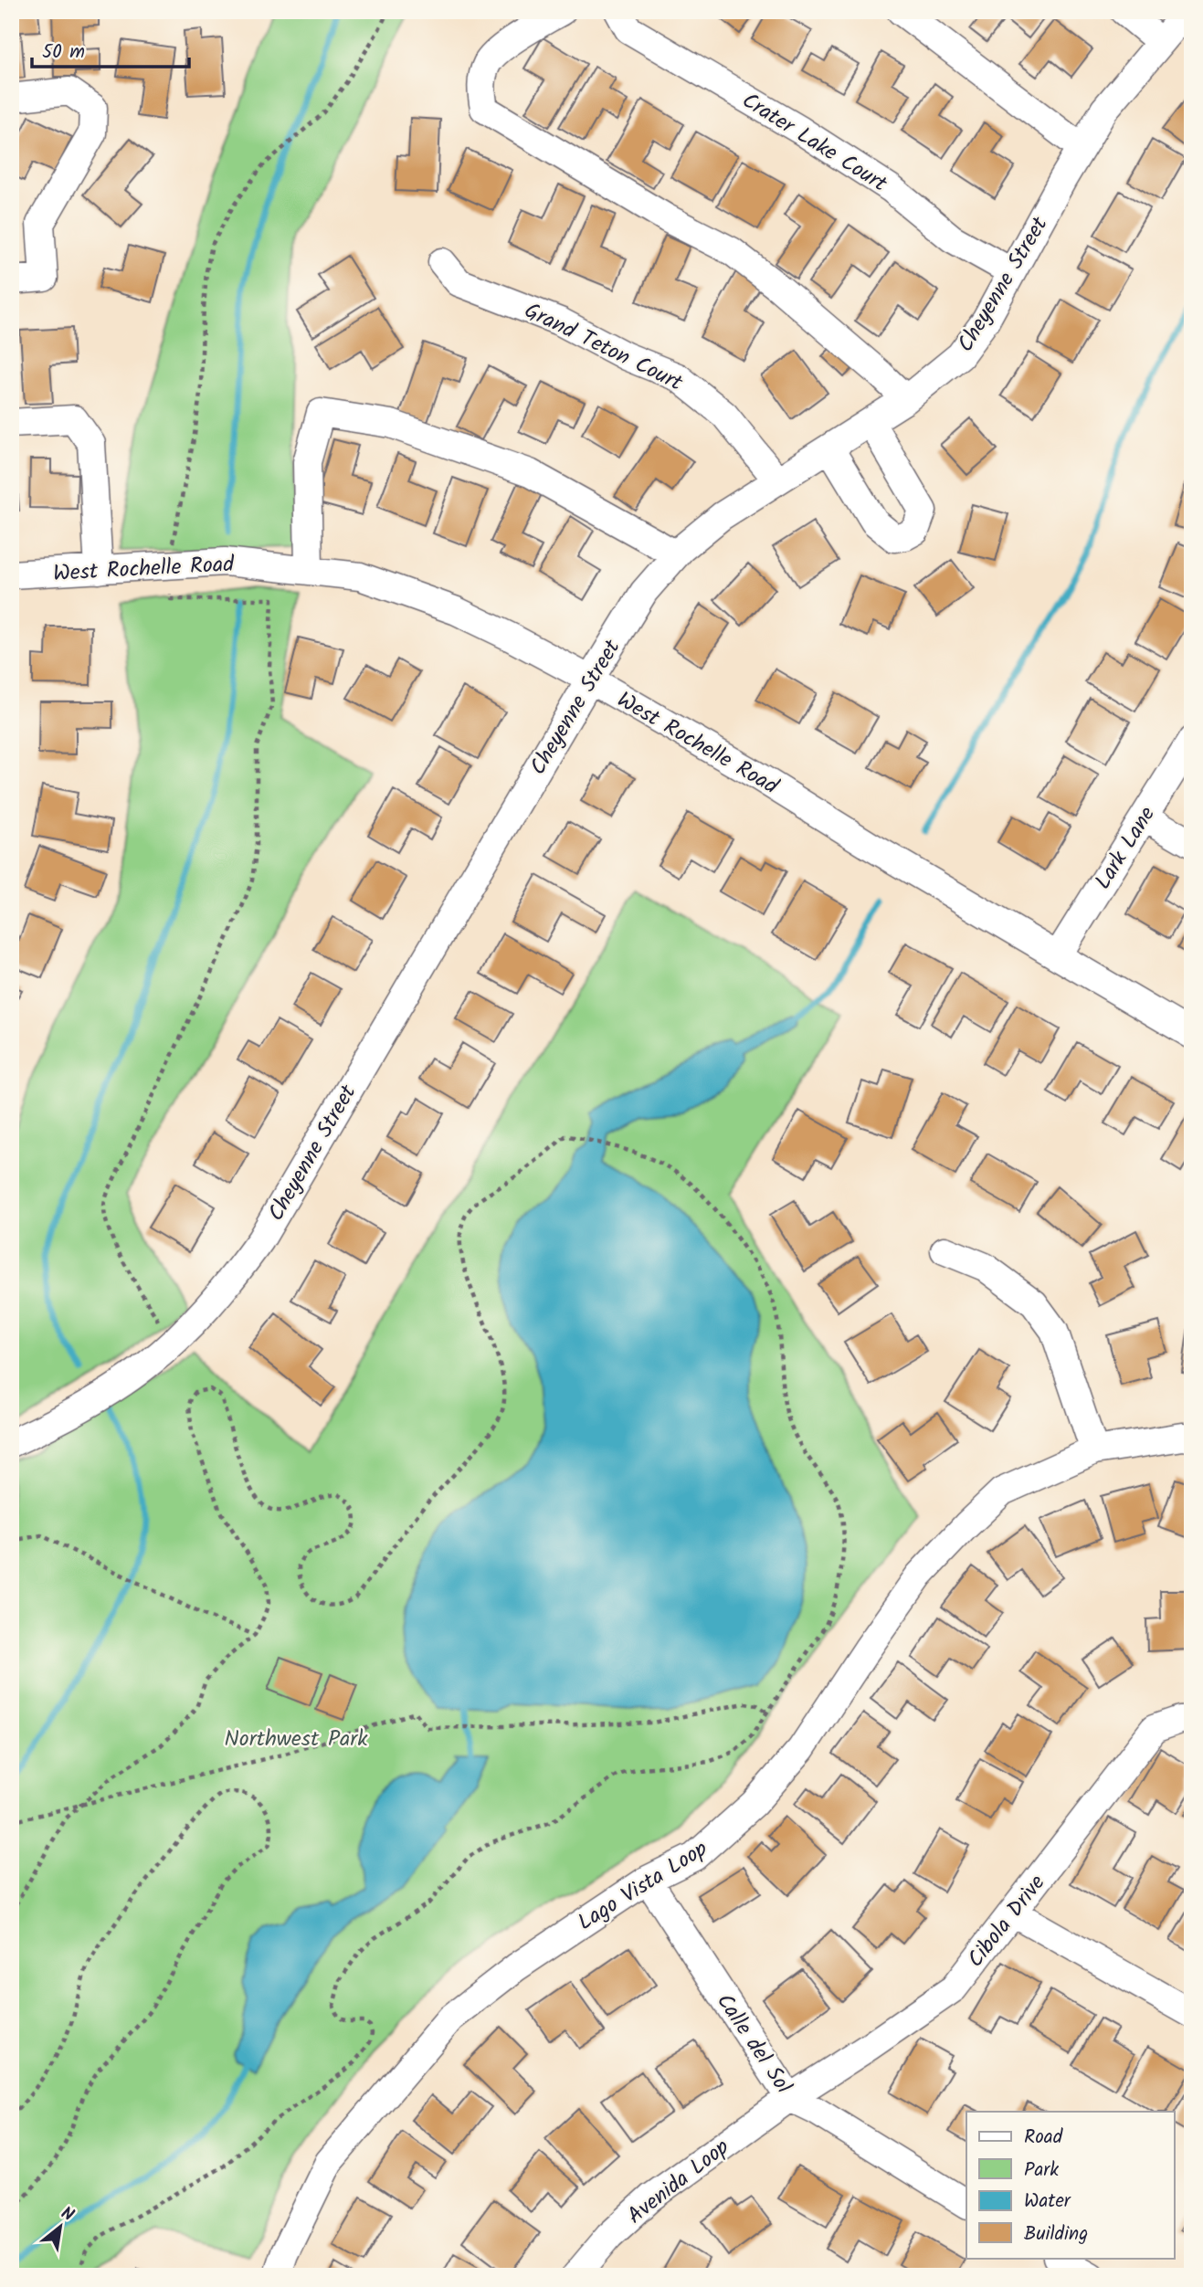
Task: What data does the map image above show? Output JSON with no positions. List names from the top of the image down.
{
  "streets": {
    "street": [
      "Crater Lake Court",
      "Cheyenne Street",
      "Grand Teton Court",
      "West Rochelle Road",
      "Lark Lane",
      "Lago Vista Loop",
      "Cibola Drive",
      "Calle del Sol",
      "Avenida Loop"
    ]
  },
  "crossings": [
    ["Crater Lake Court", "Cheyenne Street"],
    ["Cheyenne Street", "Grand Teton Court"],
    ["Cheyenne Street", "West Rochelle Road"],
    ["West Rochelle Road", "Lark Lane"],
    ["Lago Vista Loop", "Calle del Sol"],
    ["Cibola Drive", "Calle del Sol"],
    ["Cibola Drive", "Avenida Loop"],
    ["Calle del Sol", "Avenida Loop"]
  ],
  "parks": ["Northwest Park"],
  "legend": [
    "Road",
    "Park",
    "Water",
    "Building"
  ],
  "scale_bar": "50 m",
  "north": "top right"
}
